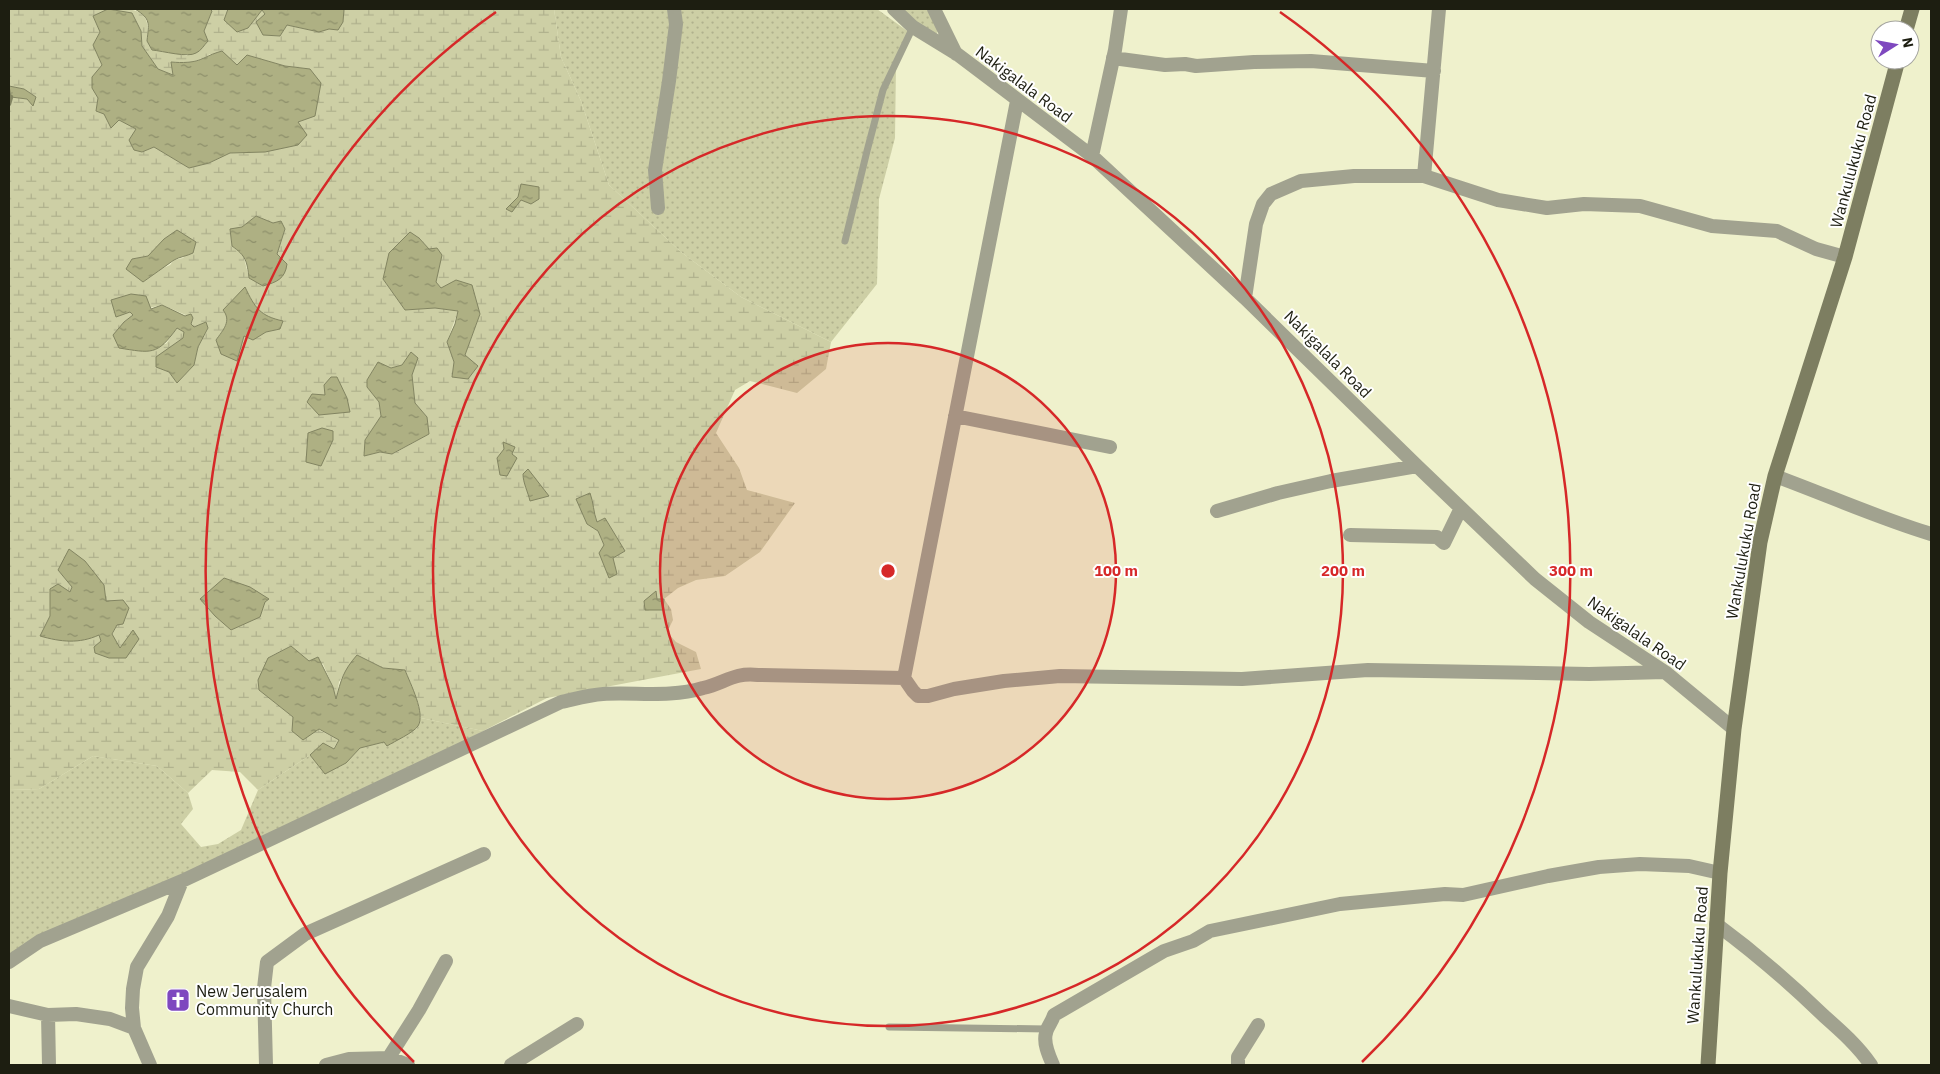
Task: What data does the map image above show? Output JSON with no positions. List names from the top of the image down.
{
  "streets": {
    "main road": ["Wankulukuku Road"],
    "street": ["Nakigalala Road"]
  },
  "crossings": [
    ["Nakigalala Road", "Wankulukuku Road"]
  ],
  "places": {
    "church": ["New Jerusalem Community Church"]
  },
  "north": "right",
  "rings": ["100 m", "200 m", "300 m"]
}
